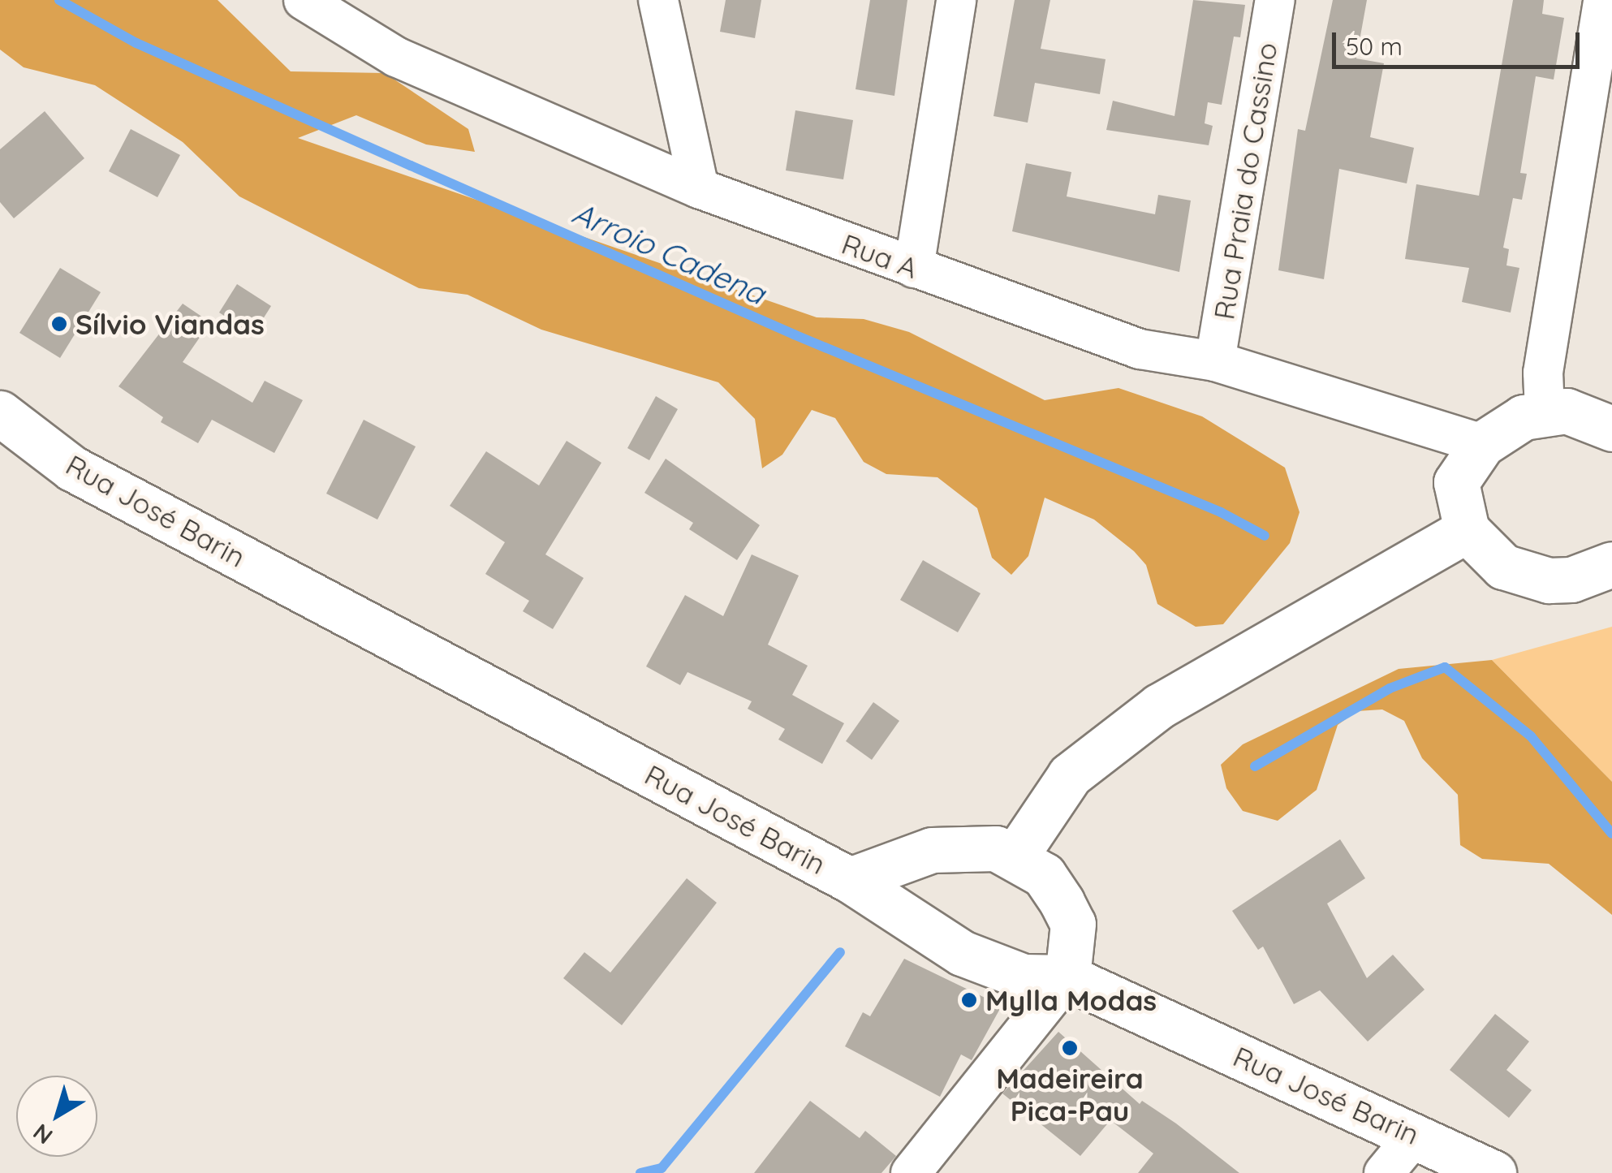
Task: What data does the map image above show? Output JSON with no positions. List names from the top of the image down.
{
  "streets": {
    "main road": ["Rua José Barin"],
    "street": ["Rua Praia do Cassino", "Rua A"]
  },
  "crossings": [
    ["Rua Praia do Cassino", "Rua A"]
  ],
  "water": ["Arroio Cadena"],
  "places": ["Sílvio Viandas", "Mylla Modas", "Madeireira Pica-Pau"],
  "scale_bar": "50 m",
  "north": "bottom left"
}
